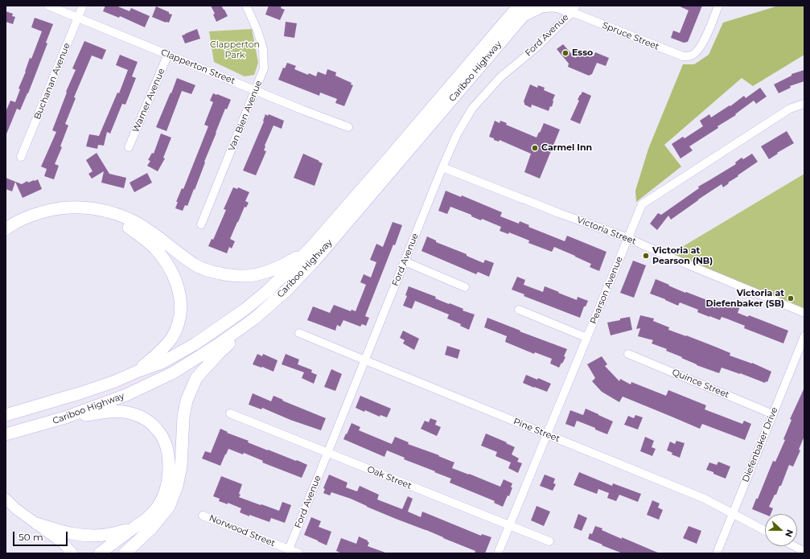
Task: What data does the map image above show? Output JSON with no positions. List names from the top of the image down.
{
  "streets": {
    "highway": ["Cariboo Highway"],
    "street": [
      "Ford Avenue",
      "Spruce Street",
      "Clapperton Street",
      "Buchanan Avenue",
      "Warner Avenue",
      "Van Bien Avenue",
      "Victoria Street",
      "Pearson Avenue",
      "Quince Street",
      "Pine Street",
      "Diefenbaker Drive",
      "Oak Street",
      "Norwood Street"
    ]
  },
  "crossings": [
    ["Ford Avenue", "Spruce Street"],
    ["Ford Avenue", "Victoria Street"],
    ["Ford Avenue", "Pine Street"],
    ["Ford Avenue", "Oak Street"],
    ["Ford Avenue", "Norwood Street"],
    ["Clapperton Street", "Buchanan Avenue"],
    ["Clapperton Street", "Warner Avenue"],
    ["Clapperton Street", "Van Bien Avenue"],
    ["Victoria Street", "Pearson Avenue"],
    ["Pearson Avenue", "Pine Street"],
    ["Pearson Avenue", "Oak Street"],
    ["Quince Street", "Diefenbaker Drive"],
    ["Pine Street", "Diefenbaker Drive"]
  ],
  "parks": ["Clapperton Park"],
  "places": [
    "Esso",
    "Carmel Inn",
    "Victoria at Pearson (NB)",
    "Victoria at Diefenbaker (SB)"
  ],
  "scale_bar": "50 m",
  "north": "right"
}
